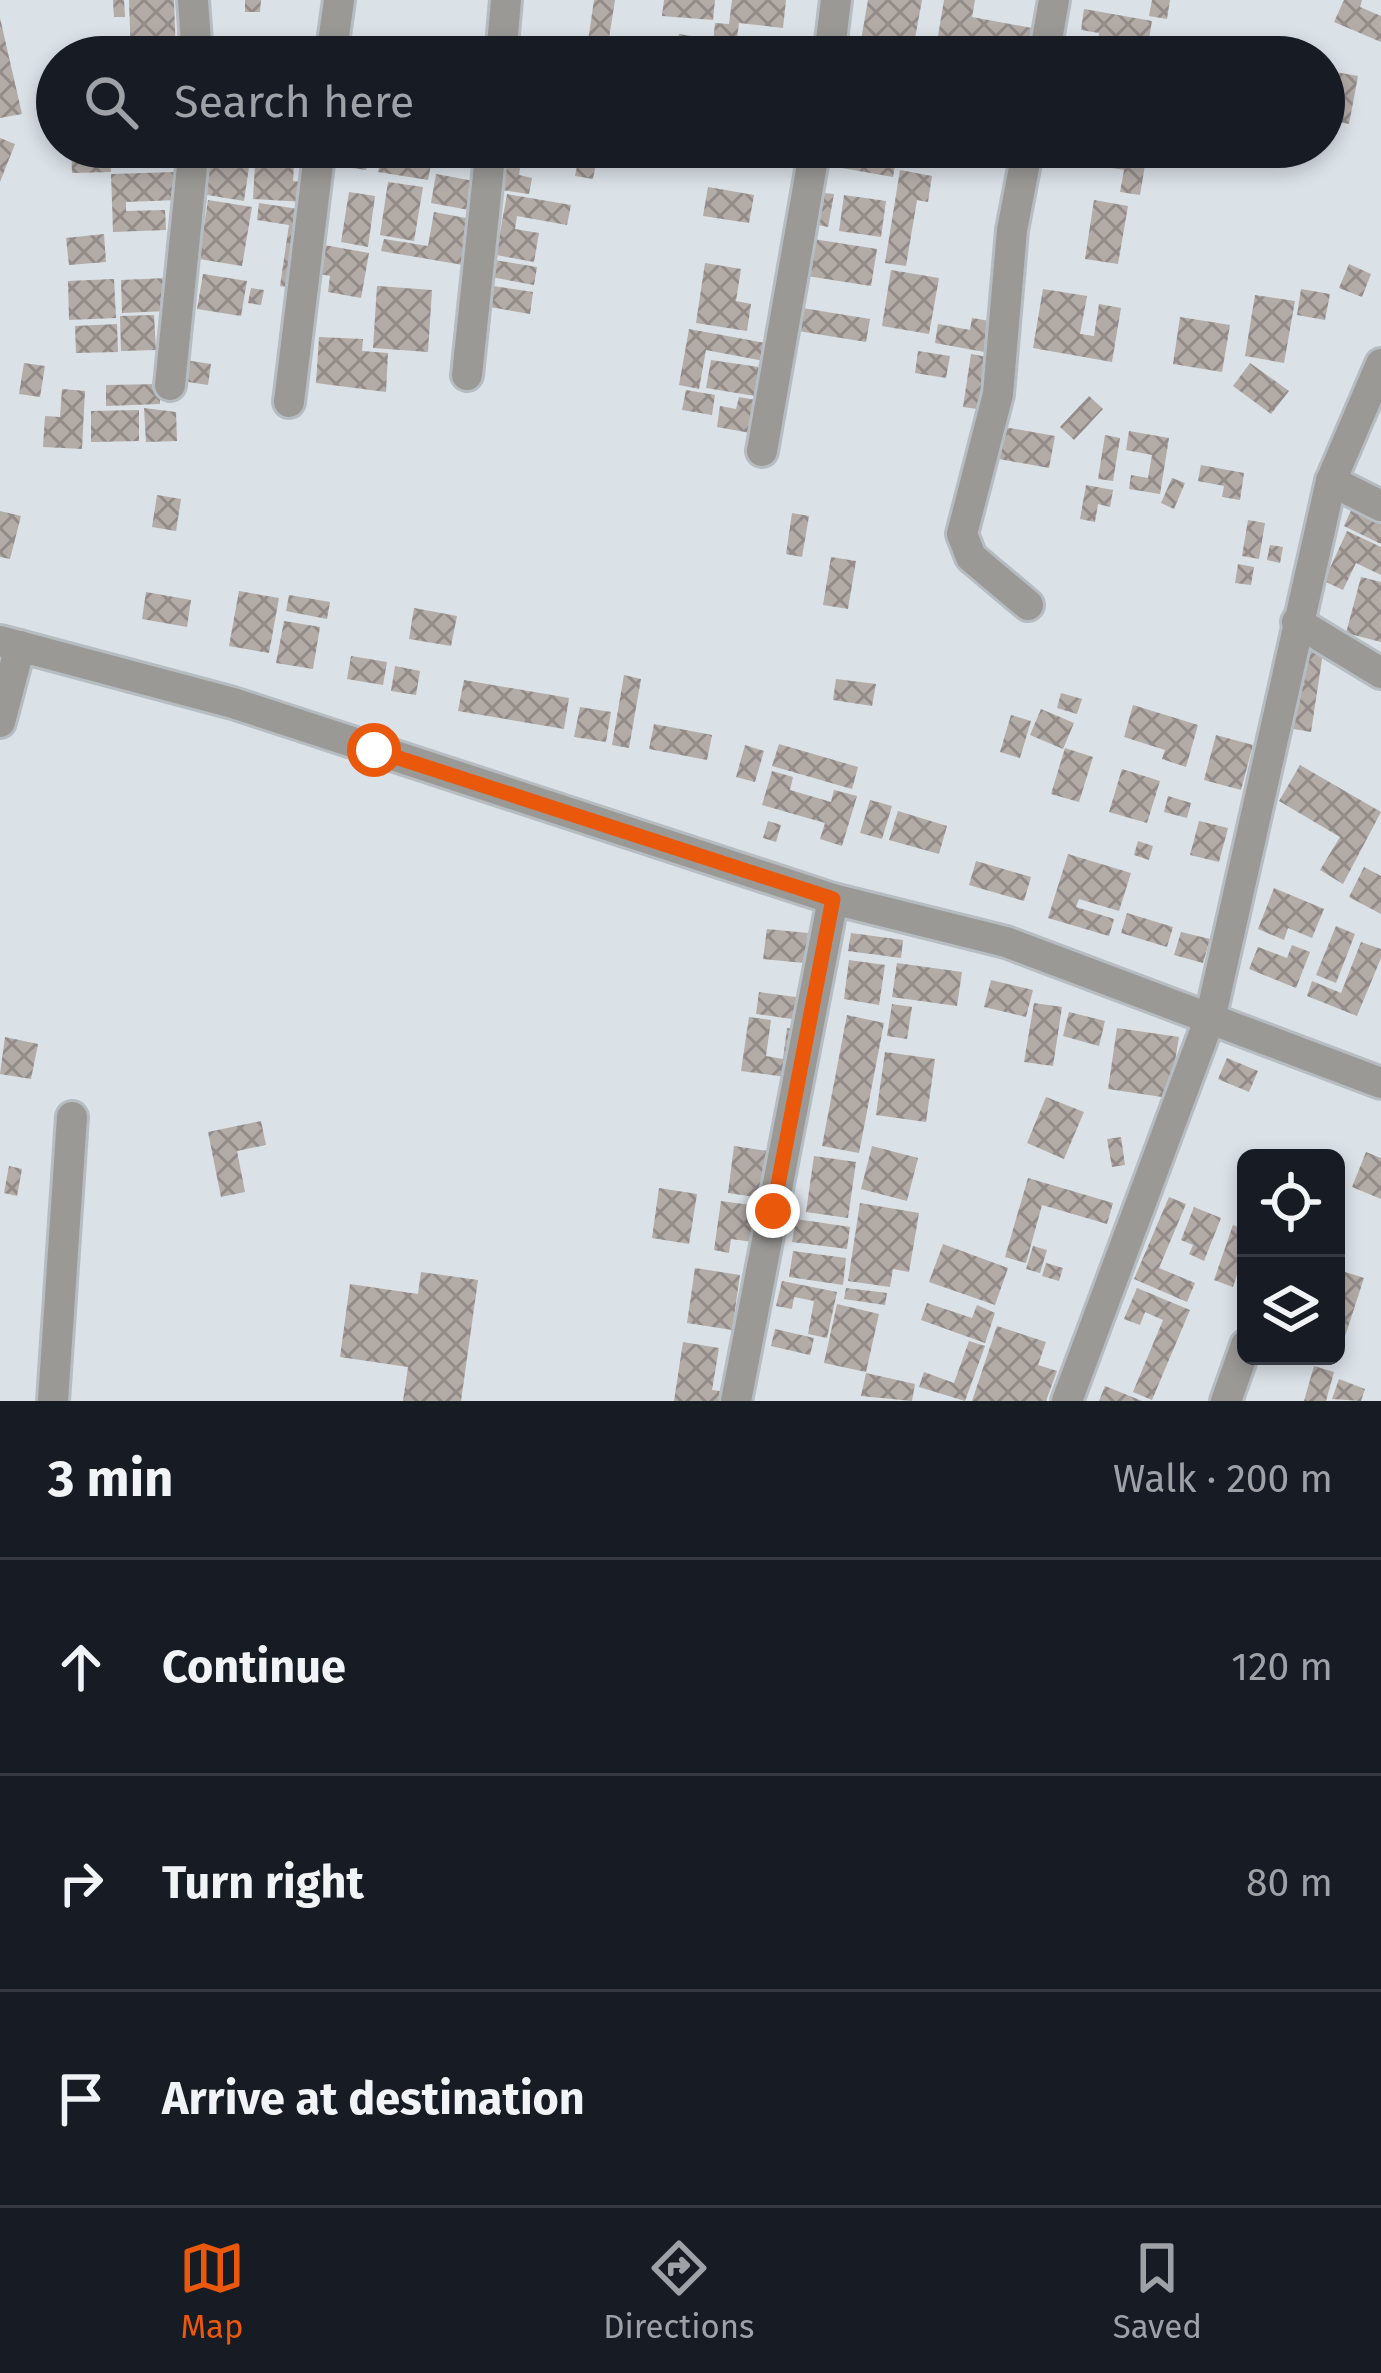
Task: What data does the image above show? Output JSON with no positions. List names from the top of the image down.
{
  "page": {
    "search": "Search here",
    "heading": ["3 min", "Walk · 200 m"],
    "list": [
      ["Continue", "120 m"],
      ["Turn right", "80 m"],
      "Arrive at destination"
    ],
    "nav": ["Map", "Directions", "Saved"]
  }
}
